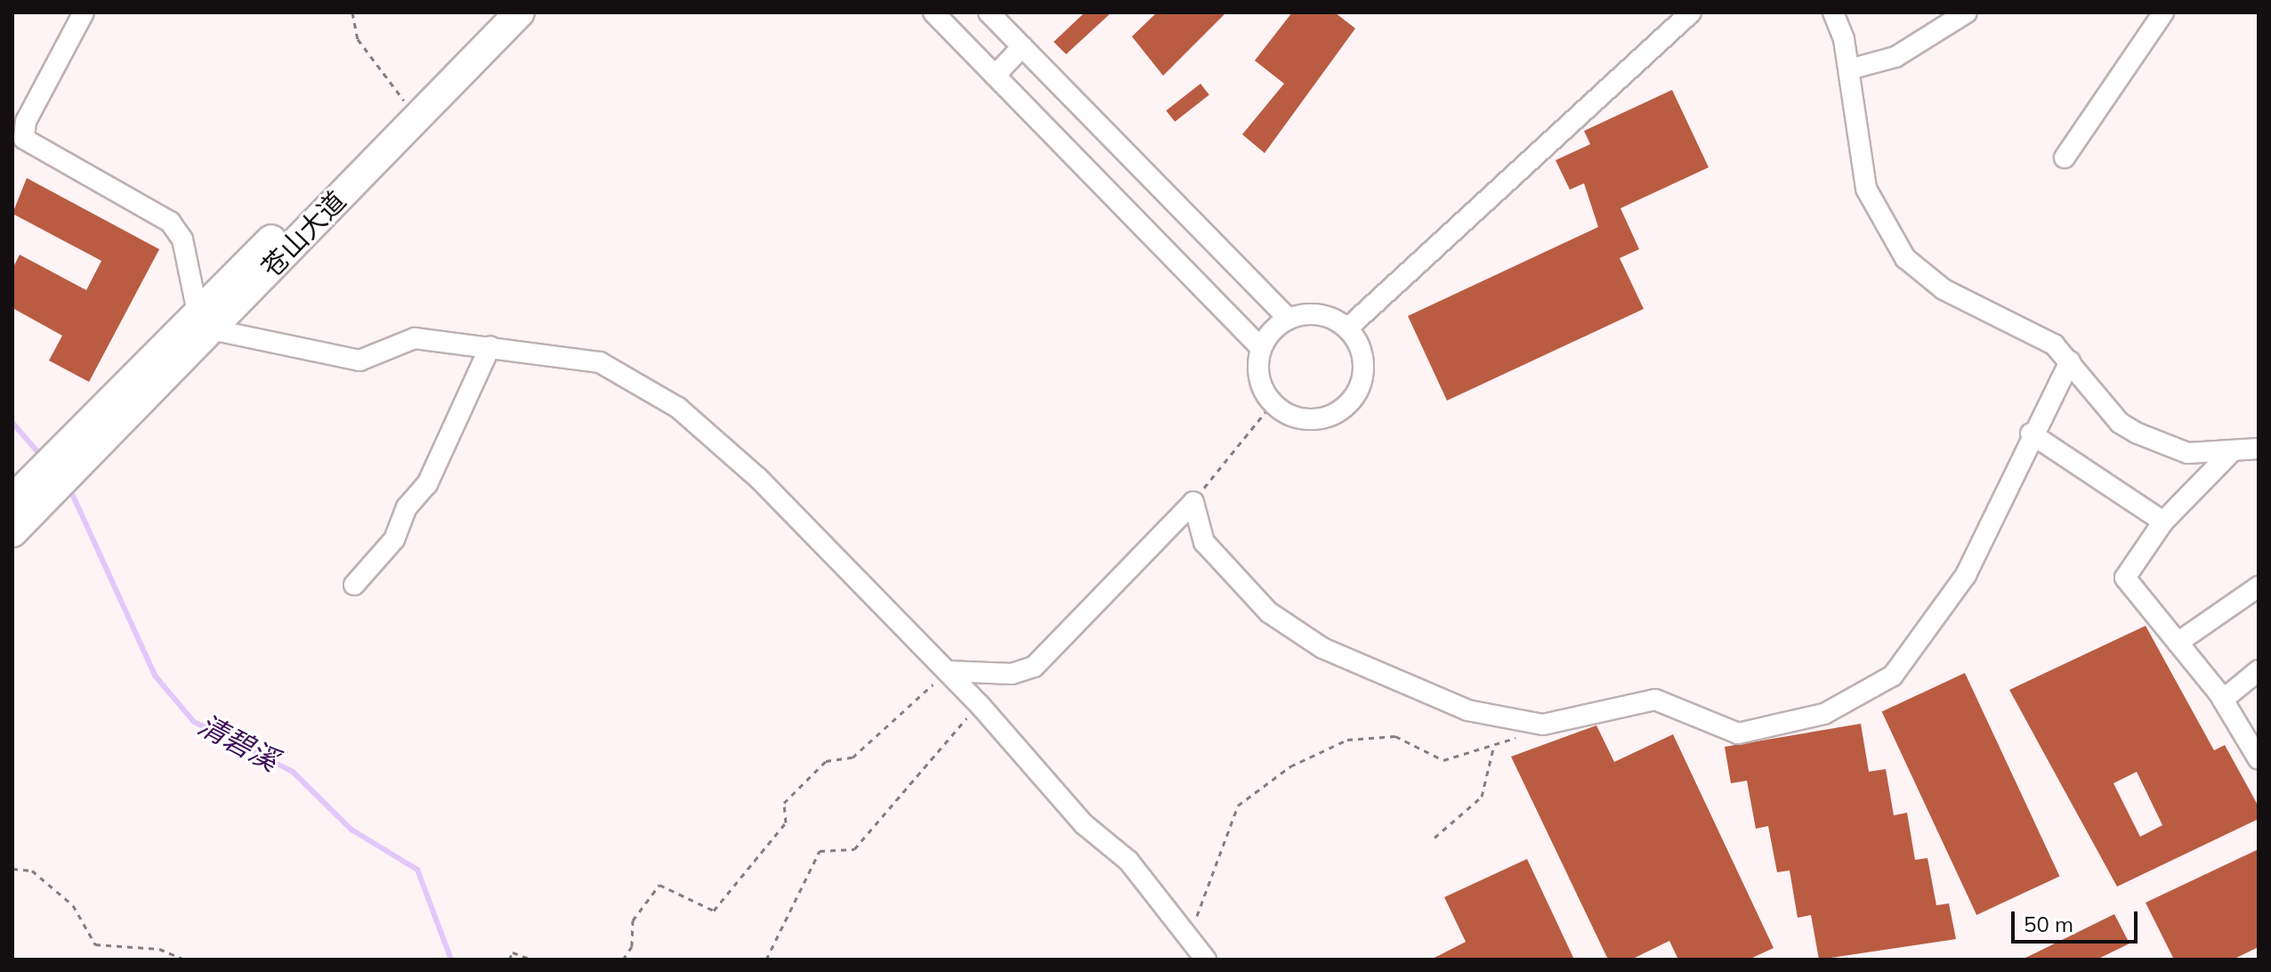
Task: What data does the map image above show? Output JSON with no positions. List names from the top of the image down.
{
  "streets": {
    "main road": ["苍山大道"]
  },
  "water": ["清碧溪"],
  "scale_bar": "50 m"
}
